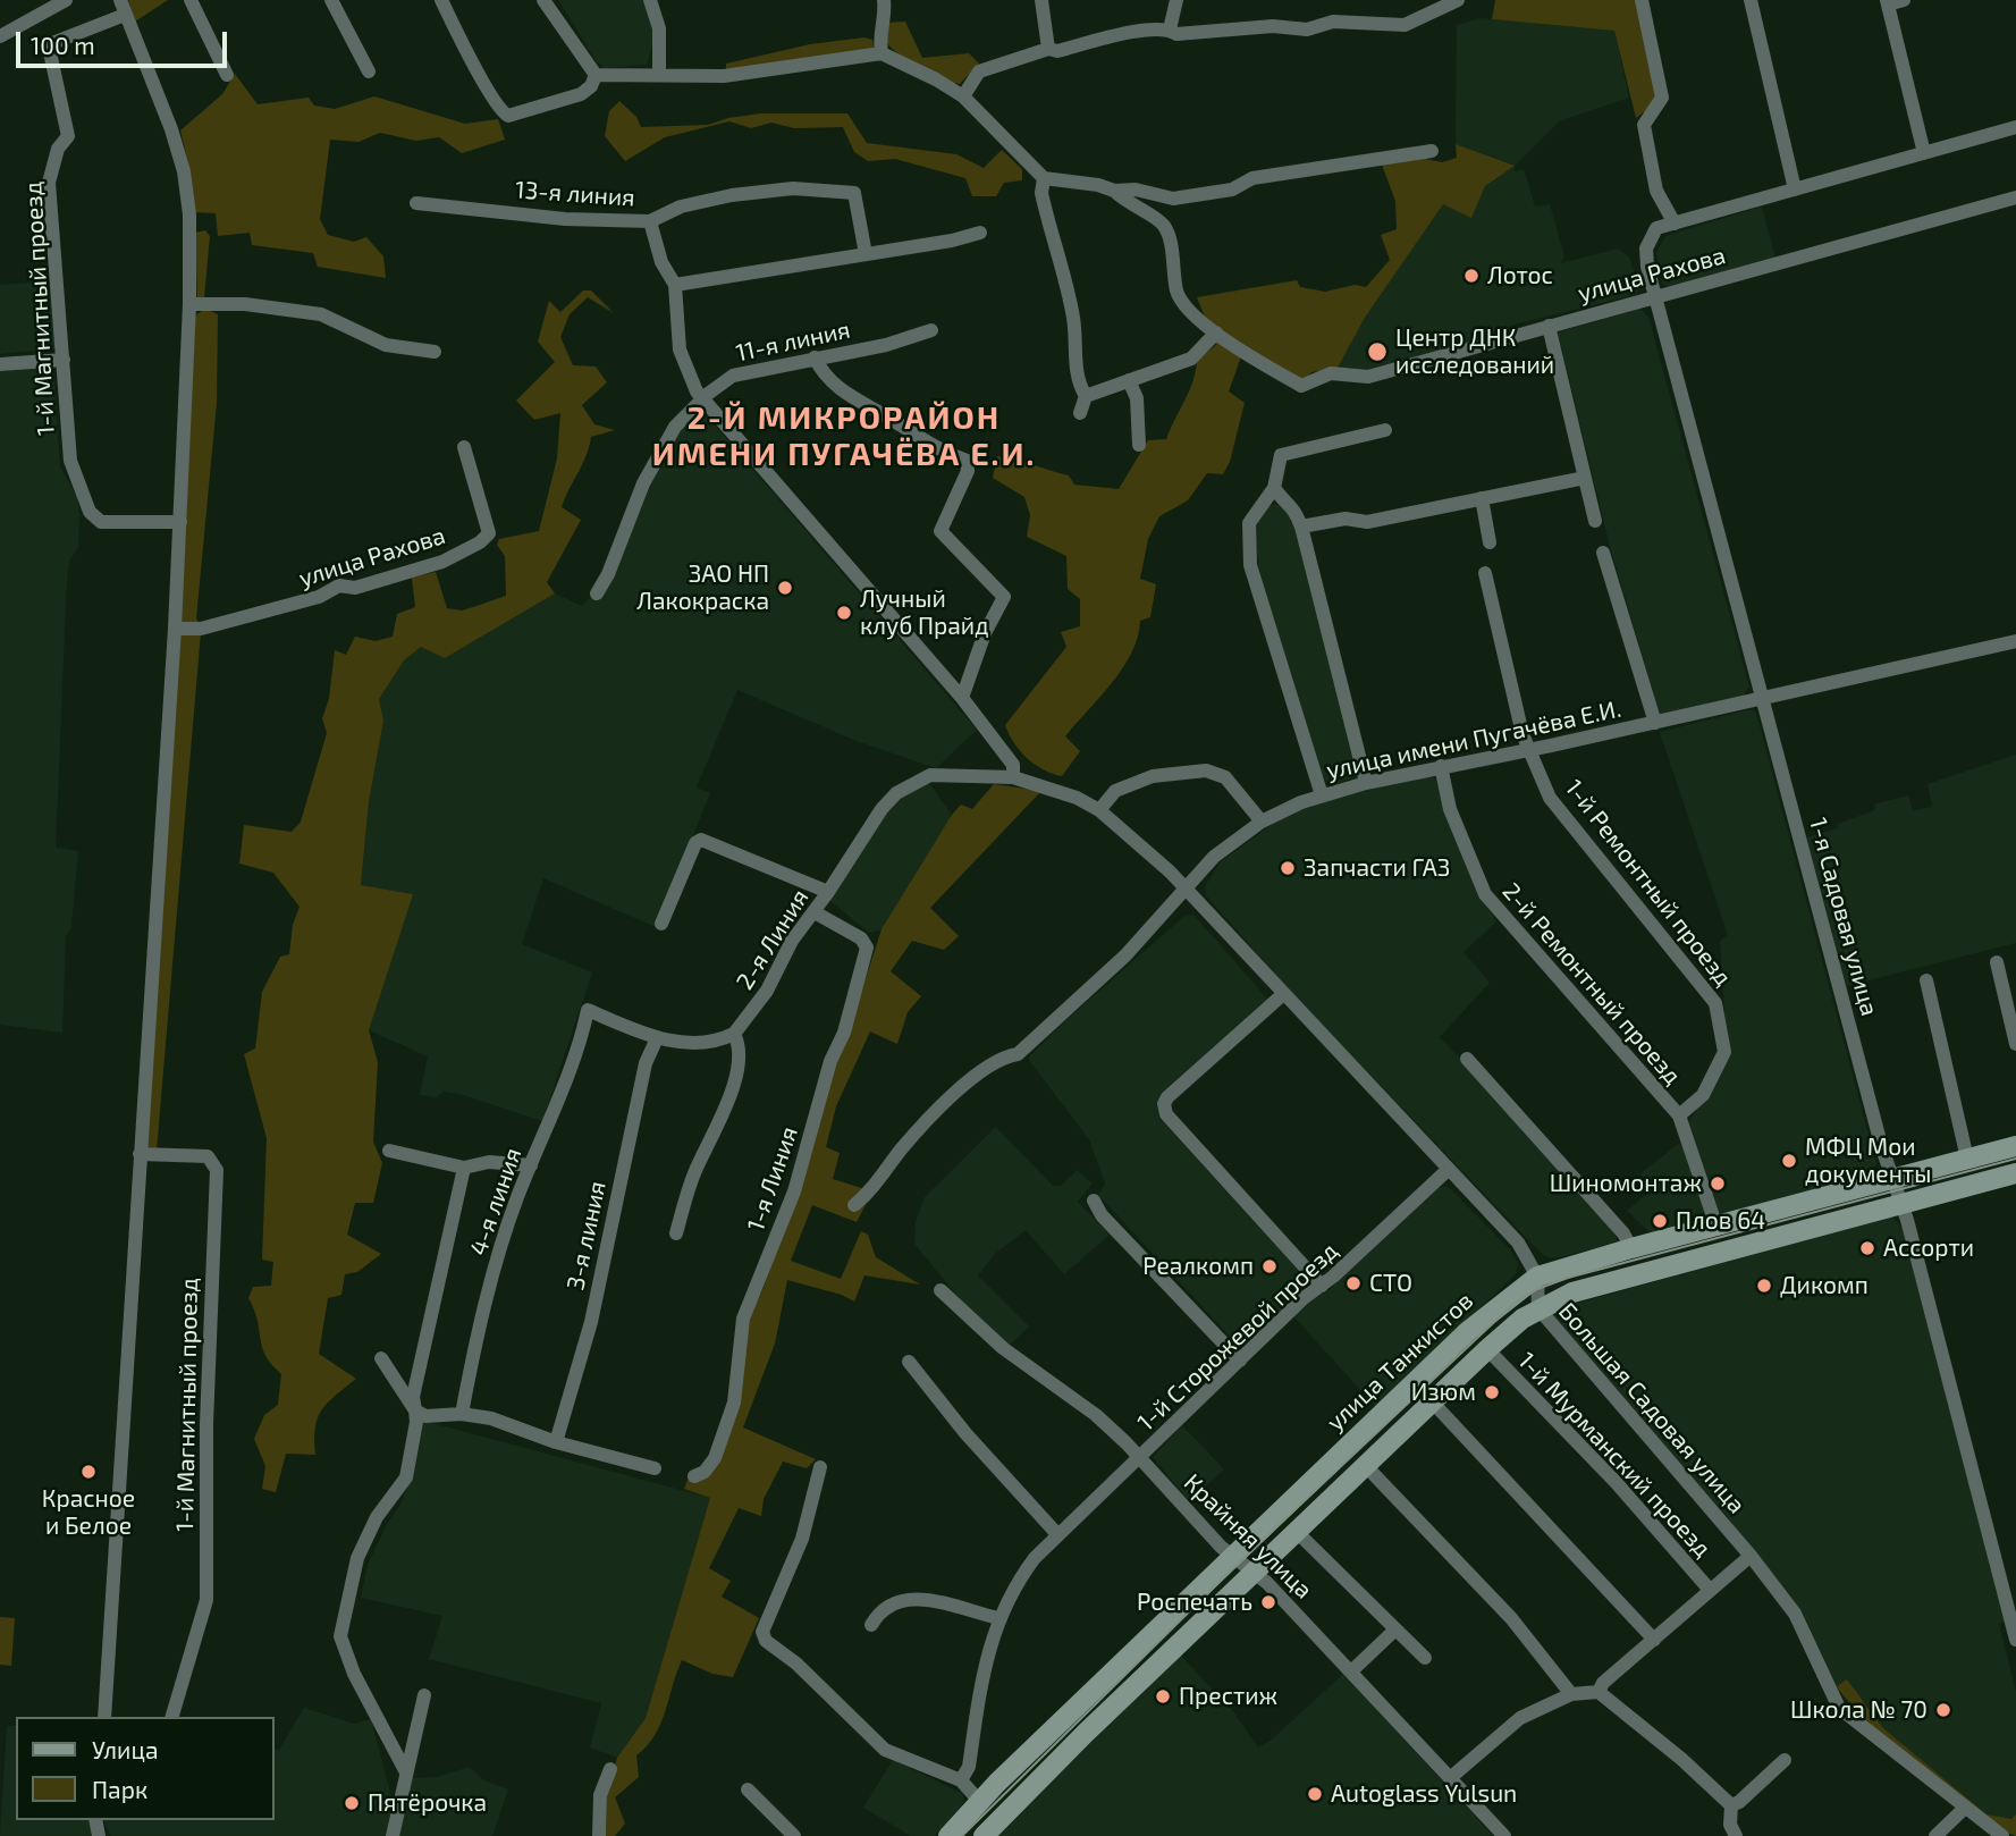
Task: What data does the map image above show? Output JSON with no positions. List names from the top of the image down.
{
  "streets": {
    "main road": ["улица Танкистов"],
    "street": [
      "13-я линия",
      "улица Рахова",
      "1-й Магнитный проезд",
      "11-я линия",
      "улица имени Пугачёва Е.И.",
      "1-й Ремонтный проезд",
      "1-я Садовая улица",
      "2-я Линия",
      "2-й Ремонтный проезд",
      "1-я Линия",
      "4-я линия",
      "3-я линия",
      "1-й Сторожевой проезд",
      "Большая Садовая улица",
      "1-й Мурманский проезд",
      "Крайняя улица"
    ]
  },
  "crossings": [
    ["улица Рахова", "1-й Магнитный проезд"],
    ["улица Рахова", "1-я Садовая улица"],
    ["улица имени Пугачёва Е.И.", "1-й Ремонтный проезд"],
    ["улица имени Пугачёва Е.И.", "1-я Садовая улица"],
    ["улица имени Пугачёва Е.И.", "2-й Ремонтный проезд"],
    ["улица имени Пугачёва Е.И.", "Большая Садовая улица"],
    ["1-й Ремонтный проезд", "2-й Ремонтный проезд"],
    ["1-я Садовая улица", "улица Танкистов"],
    ["2-я Линия", "1-я Линия"],
    ["2-я Линия", "Большая Садовая улица"],
    ["2-й Ремонтный проезд", "улица Танкистов"],
    ["4-я линия", "3-я линия"],
    ["1-й Сторожевой проезд", "Большая Садовая улица"],
    ["1-й Сторожевой проезд", "Крайняя улица"],
    ["улица Танкистов", "Большая Садовая улица"],
    ["улица Танкистов", "Крайняя улица"]
  ],
  "districts": ["2-Й МИКРОРАЙОН ИМЕНИ ПУГАЧЁВА Е.И."],
  "places": [
    "Лотос",
    "Центр ДНК исследований",
    "ЗАО НП Лакокраска",
    "Лучный клуб Прайд",
    "Запчасти ГАЗ",
    "МФЦ Мои документы",
    "Шиномонтаж",
    "Плов 64",
    "Ассорти",
    "Реалкомп",
    "СТО",
    "Дикомп",
    "Изюм",
    "Красное и Белое",
    "Роспечать",
    "Престиж",
    "Школа № 70",
    "Autoglass Yulsun",
    "Пятёрочка"
  ],
  "legend": ["Улица", "Парк"],
  "scale_bar": "100 m"
}
